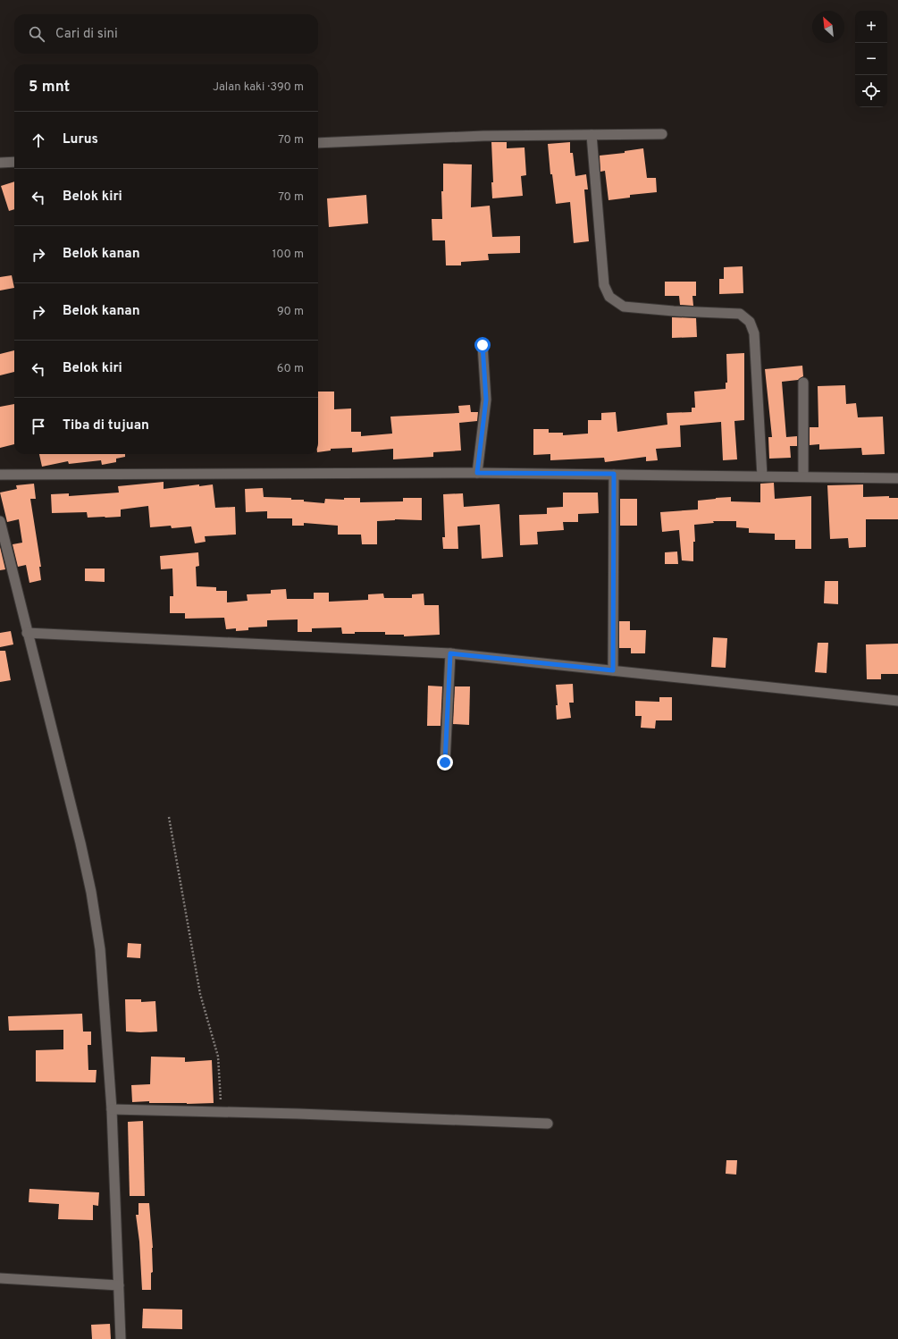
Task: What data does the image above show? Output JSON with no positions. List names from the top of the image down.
{
  "north": "top left",
  "page": {
    "map_buttons": ["+", "−"],
    "search": "Cari di sini",
    "heading": ["5 mnt", "Jalan kaki · 390 m"],
    "list": [
      ["Lurus", "70 m"],
      ["Belok kiri", "70 m"],
      ["Belok kanan", "100 m"],
      ["Belok kanan", "90 m"],
      ["Belok kiri", "60 m"],
      "Tiba di tujuan"
    ]
  }
}
